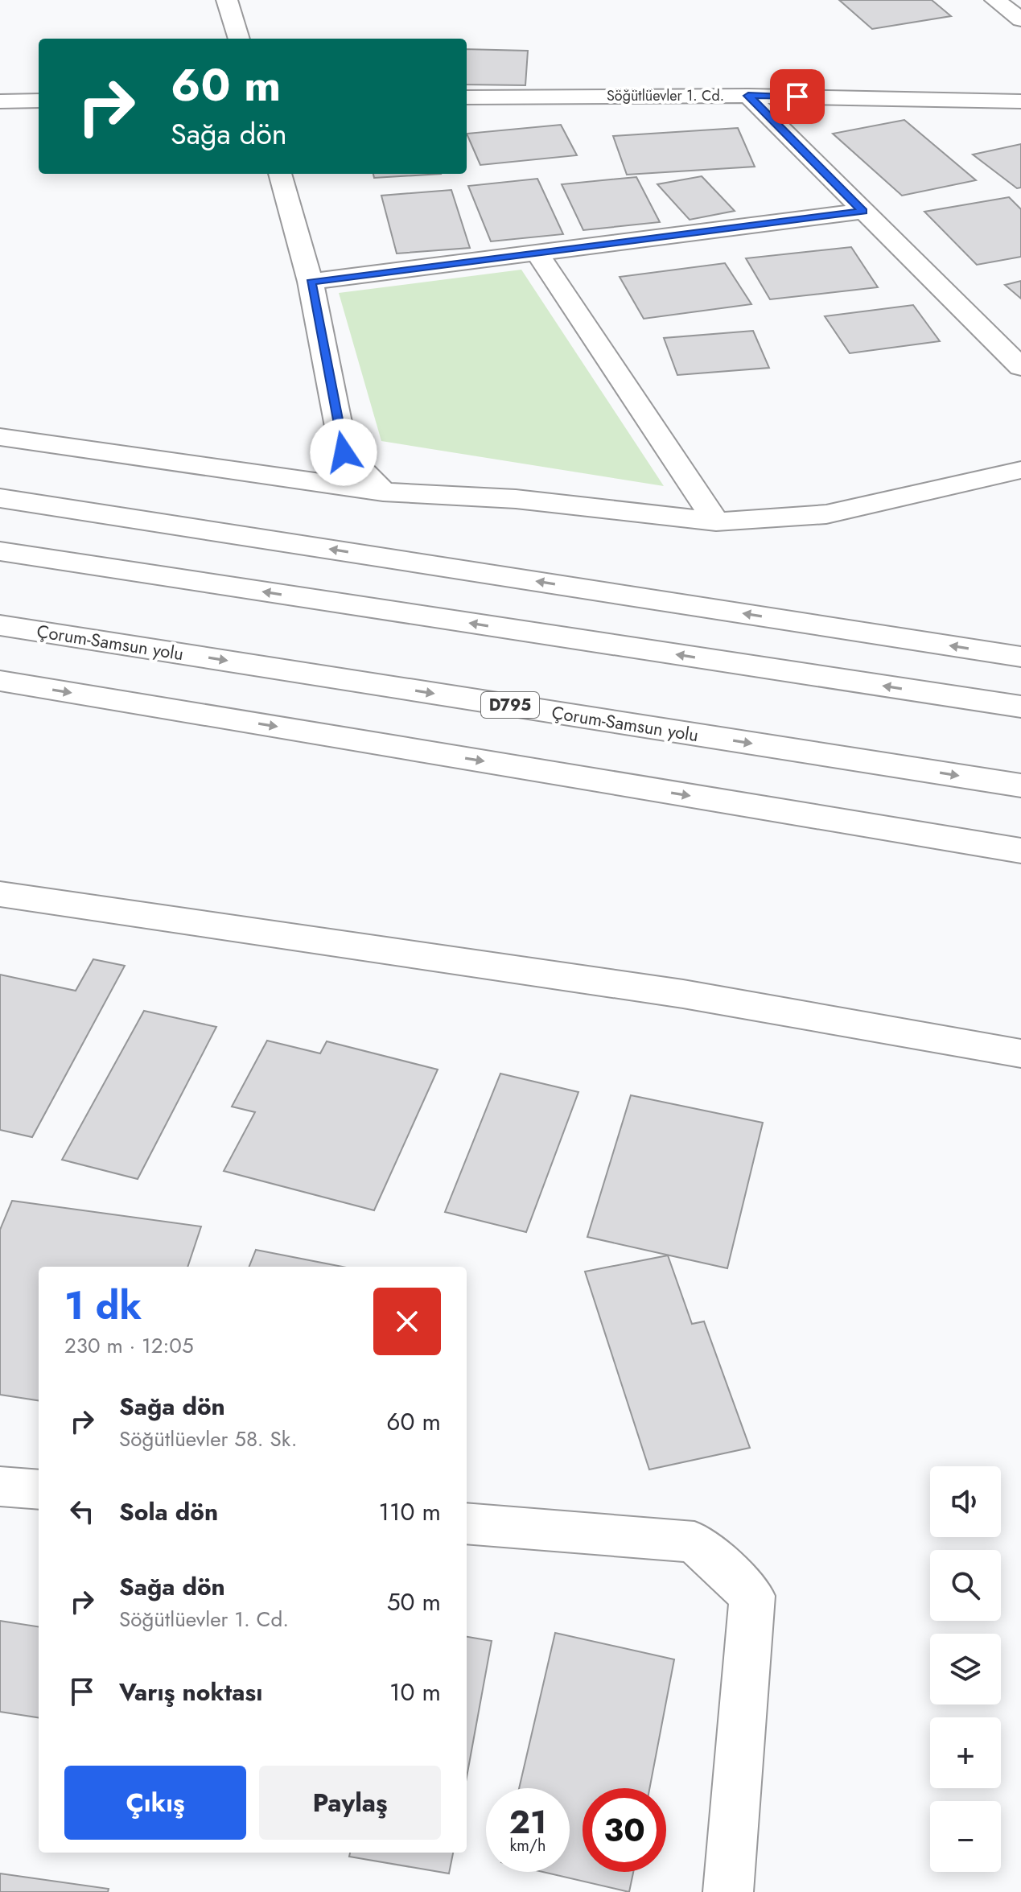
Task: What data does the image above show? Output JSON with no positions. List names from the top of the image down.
{
  "streets": {
    "main road": ["Söğütlüevler 1. Cd.", "Çorum-Samsun yolu", "D795"]
  },
  "page": {
    "turn": ["60 m", "Sağa dön"],
    "heading": ["1 dk", "230 m · 12:05"],
    "list": [
      {
        "name": "Sağa dön",
        "note": "Söğütlüevler 58. Sk.",
        "value": "60 m"
      },
      {
        "name": "Sola dön",
        "value": "110 m"
      },
      {
        "name": "Sağa dön",
        "note": "Söğütlüevler 1. Cd.",
        "value": "50 m"
      },
      {
        "name": "Varış noktası",
        "value": "10 m"
      }
    ],
    "map_buttons": ["+", "−"],
    "buttons": ["Çıkış", "Paylaş"],
    "speed": "21 km/h",
    "limit": "30"
  }
}
